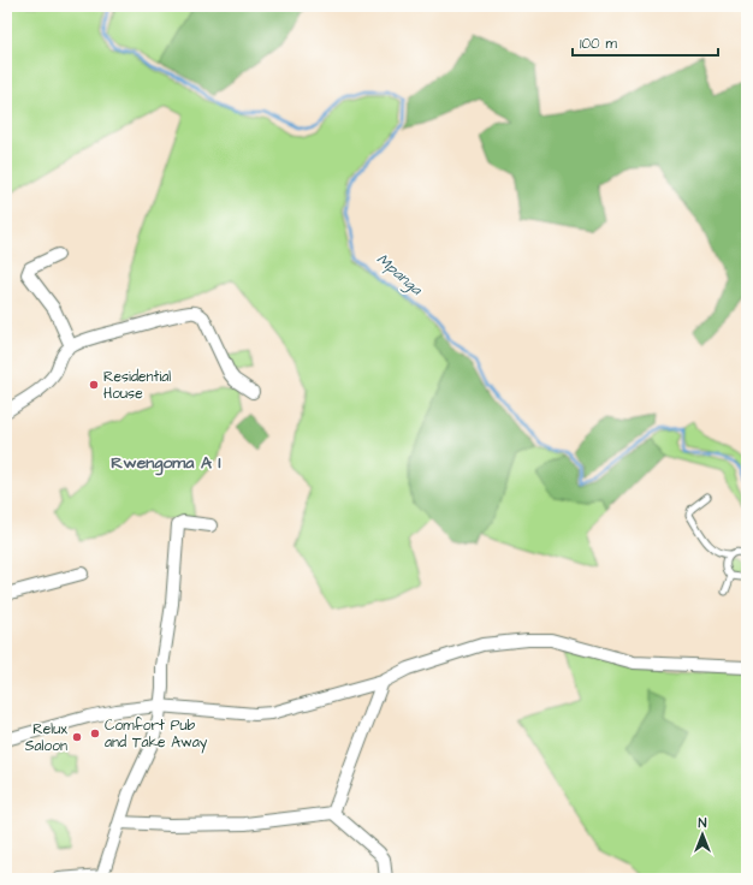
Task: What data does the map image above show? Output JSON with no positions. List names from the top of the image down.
{
  "districts": ["Rwengoma A I"],
  "water": ["Mpanga"],
  "places": ["Residential House", "Comfort Pub and Take Away", "Relux Saloon"],
  "scale_bar": "100 m",
  "north": "top"
}
